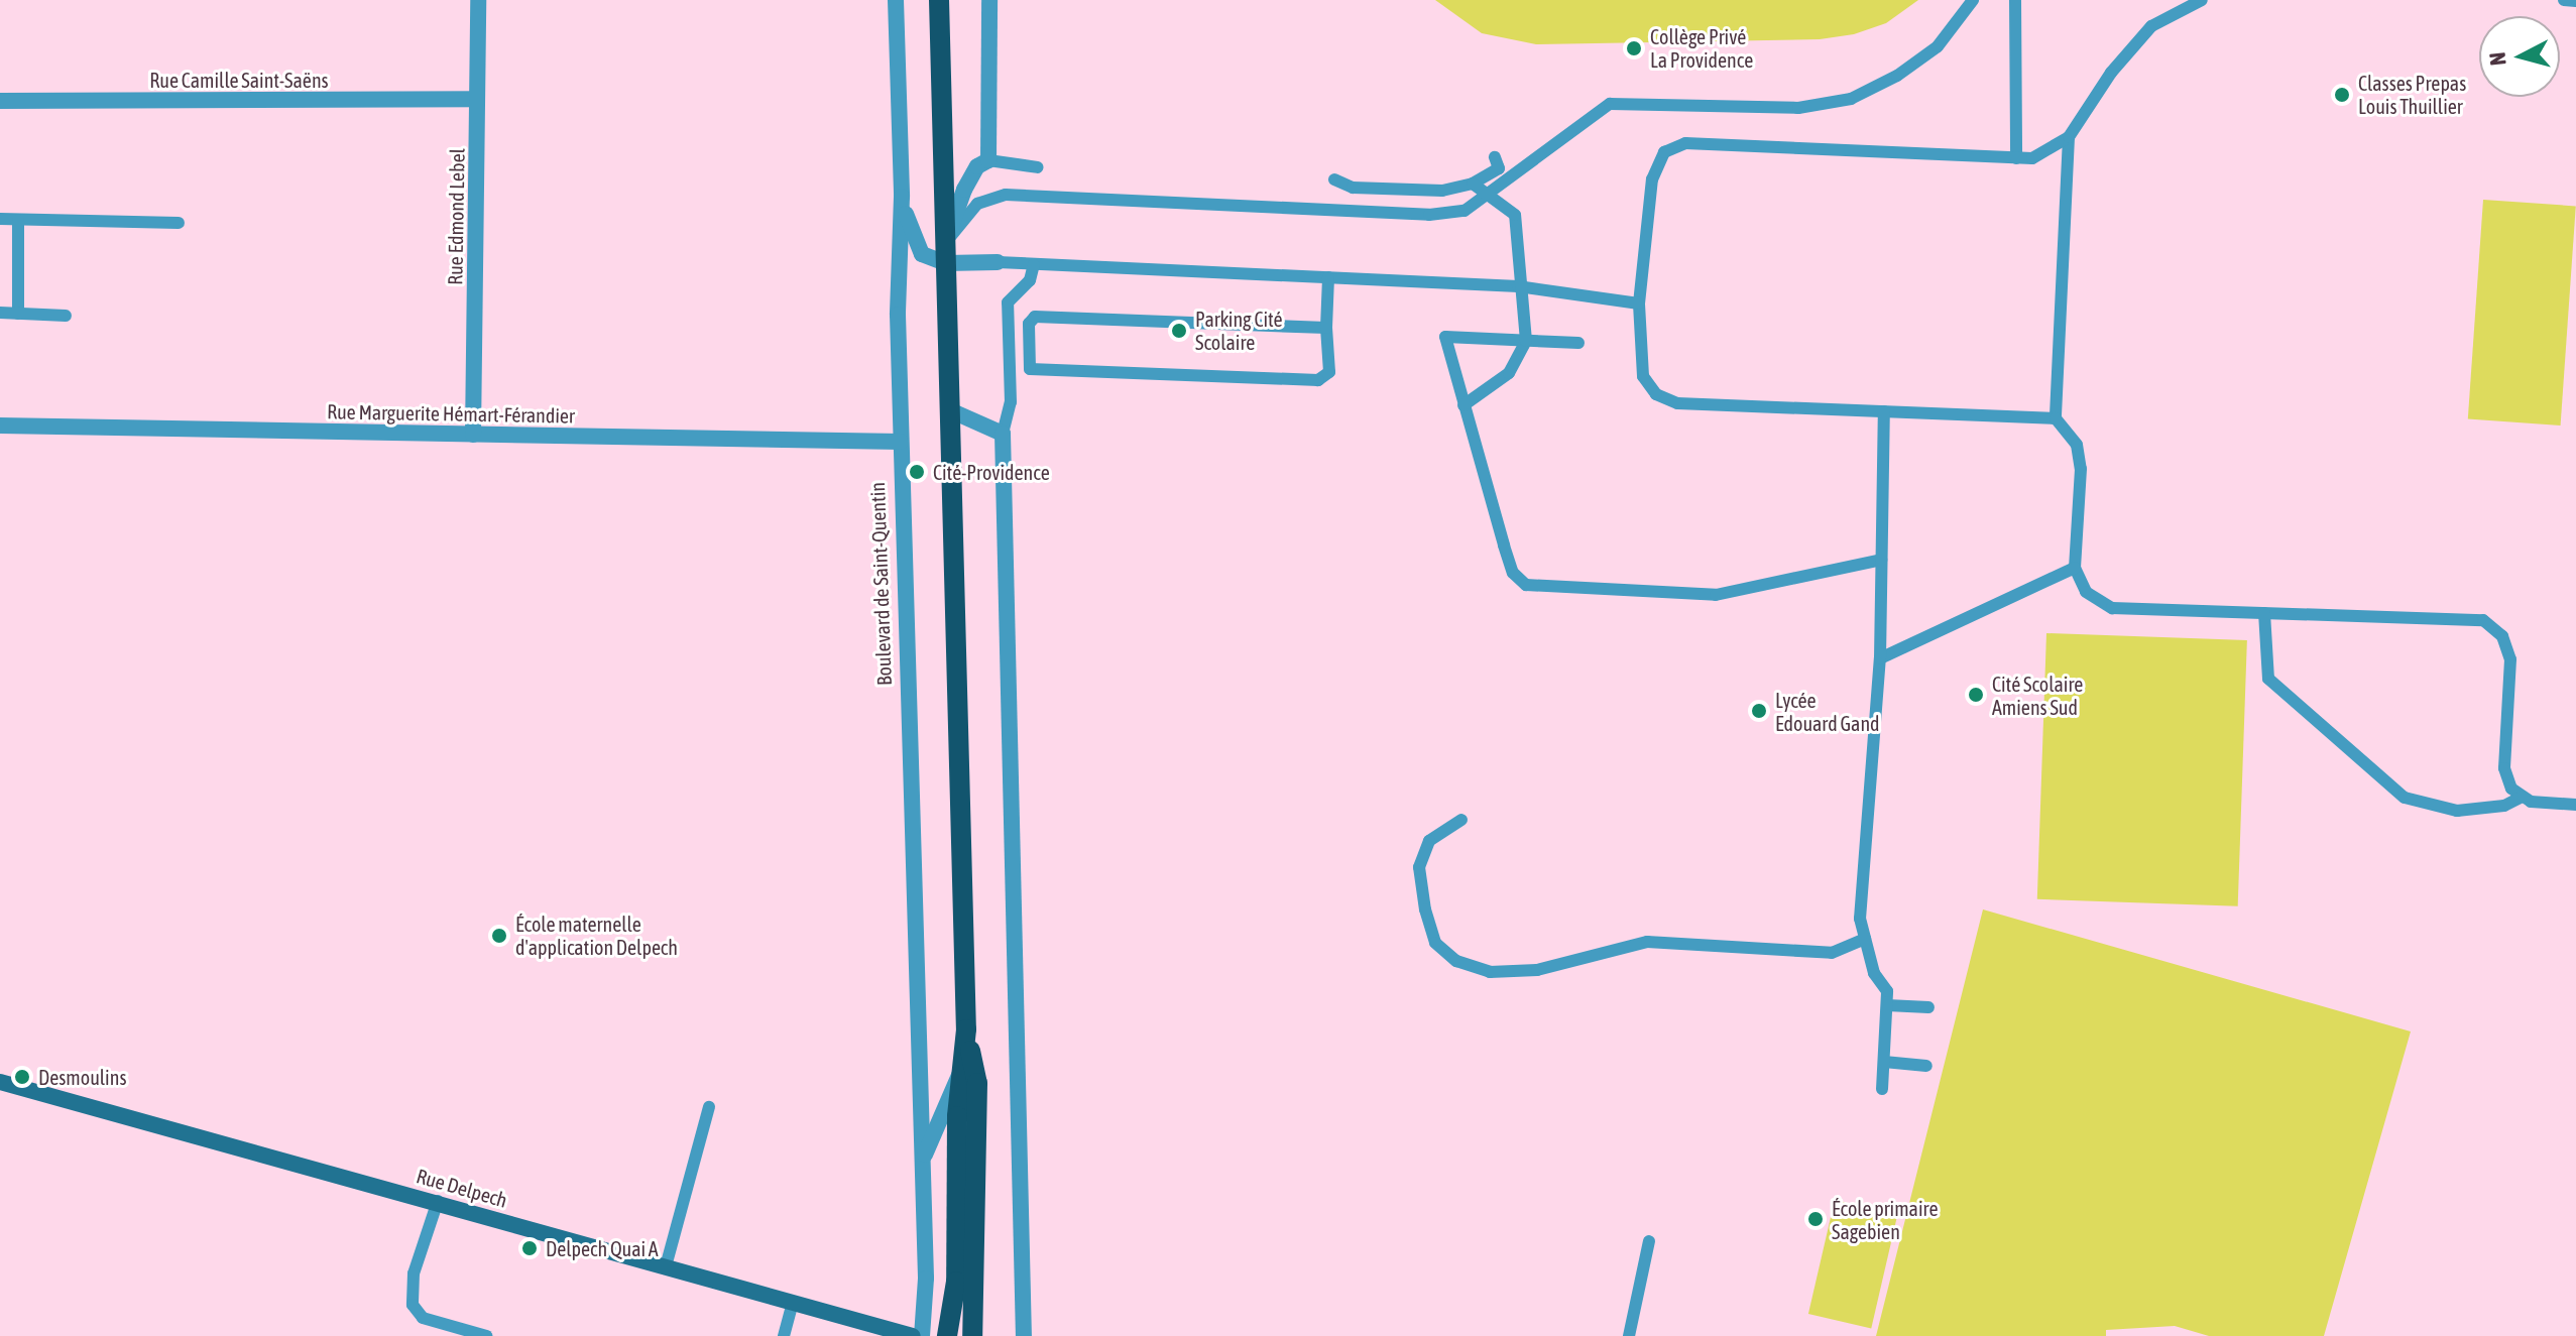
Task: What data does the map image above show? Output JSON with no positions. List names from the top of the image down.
{
  "streets": {
    "main road": ["Boulevard de Saint-Quentin"],
    "street": [
      "Rue Camille Saint-Saëns",
      "Rue Edmond Lebel",
      "Rue Marguerite Hémart-Férandier",
      "Rue Delpech"
    ]
  },
  "crossings": [
    ["Rue Camille Saint-Saëns", "Rue Edmond Lebel"],
    ["Rue Edmond Lebel", "Rue Marguerite Hémart-Férandier"],
    ["Rue Marguerite Hémart-Férandier", "Boulevard de Saint-Quentin"]
  ],
  "places": [
    "Collège Privé La Providence",
    "Classes Prepas Louis Thuillier",
    "Parking Cité Scolaire",
    "Cité-Providence",
    "Cité Scolaire Amiens Sud",
    "Lycée Edouard Gand",
    "École maternelle d'application Delpech",
    "Desmoulins",
    "École primaire Sagebien",
    "Delpech Quai A"
  ],
  "north": "left"
}
